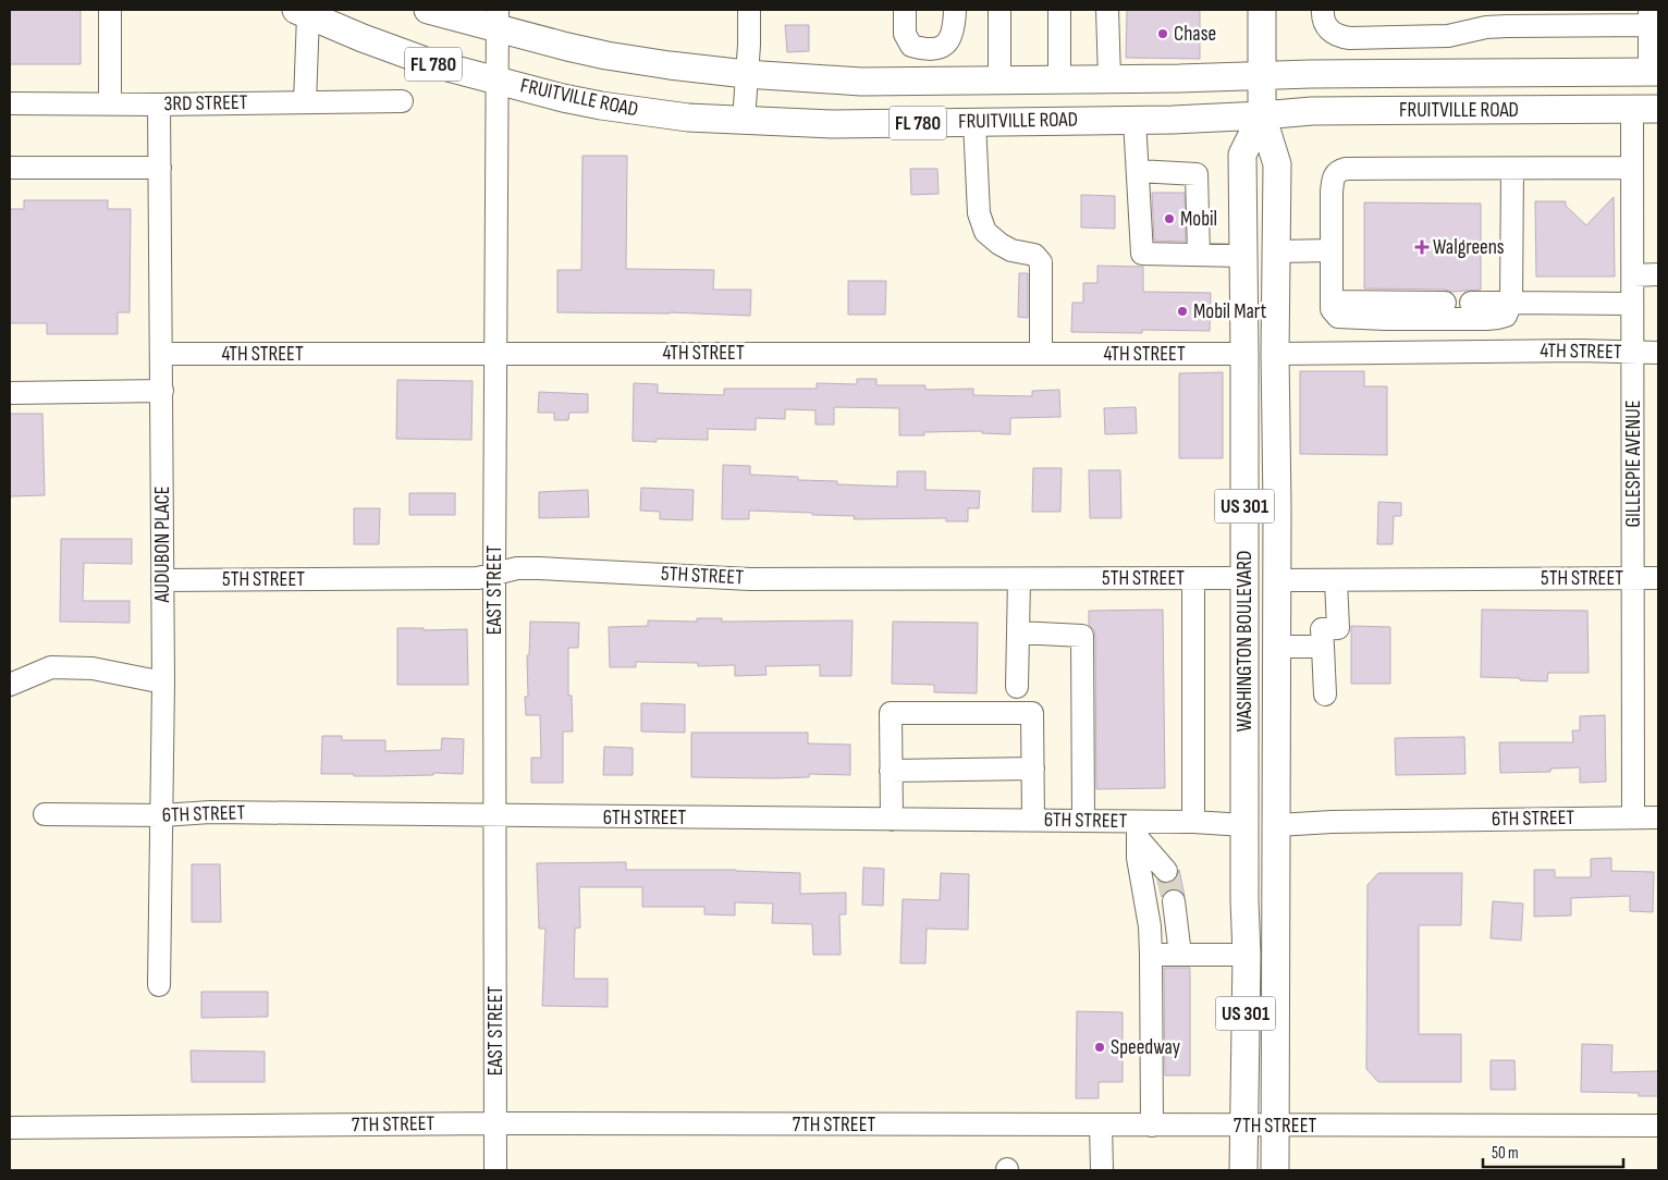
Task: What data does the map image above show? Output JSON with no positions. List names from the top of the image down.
{
  "streets": {
    "main road": [
      "FL 780",
      "FRUITVILLE ROAD",
      "US 301",
      "WASHINGTON BOULEVARD"
    ],
    "street": [
      "3RD STREET",
      "4TH STREET",
      "GILLESPIE AVENUE",
      "AUDUBON PLACE",
      "5TH STREET",
      "EAST STREET",
      "6TH STREET",
      "7TH STREET"
    ]
  },
  "crossings": [
    ["FRUITVILLE ROAD", "GILLESPIE AVENUE"],
    ["FRUITVILLE ROAD", "EAST STREET"],
    ["FRUITVILLE ROAD", "WASHINGTON BOULEVARD"],
    ["3RD STREET", "AUDUBON PLACE"],
    ["4TH STREET", "GILLESPIE AVENUE"],
    ["4TH STREET", "AUDUBON PLACE"],
    ["4TH STREET", "EAST STREET"],
    ["4TH STREET", "WASHINGTON BOULEVARD"],
    ["GILLESPIE AVENUE", "5TH STREET"],
    ["GILLESPIE AVENUE", "6TH STREET"],
    ["AUDUBON PLACE", "5TH STREET"],
    ["AUDUBON PLACE", "6TH STREET"],
    ["5TH STREET", "EAST STREET"],
    ["5TH STREET", "WASHINGTON BOULEVARD"],
    ["EAST STREET", "6TH STREET"],
    ["EAST STREET", "7TH STREET"],
    ["WASHINGTON BOULEVARD", "6TH STREET"],
    ["WASHINGTON BOULEVARD", "7TH STREET"]
  ],
  "places": {
    "other": [
      "Chase",
      "Mobil",
      "Mobil Mart",
      "Speedway"
    ],
    "health": ["Walgreens"]
  },
  "scale_bar": "50 m"
}
